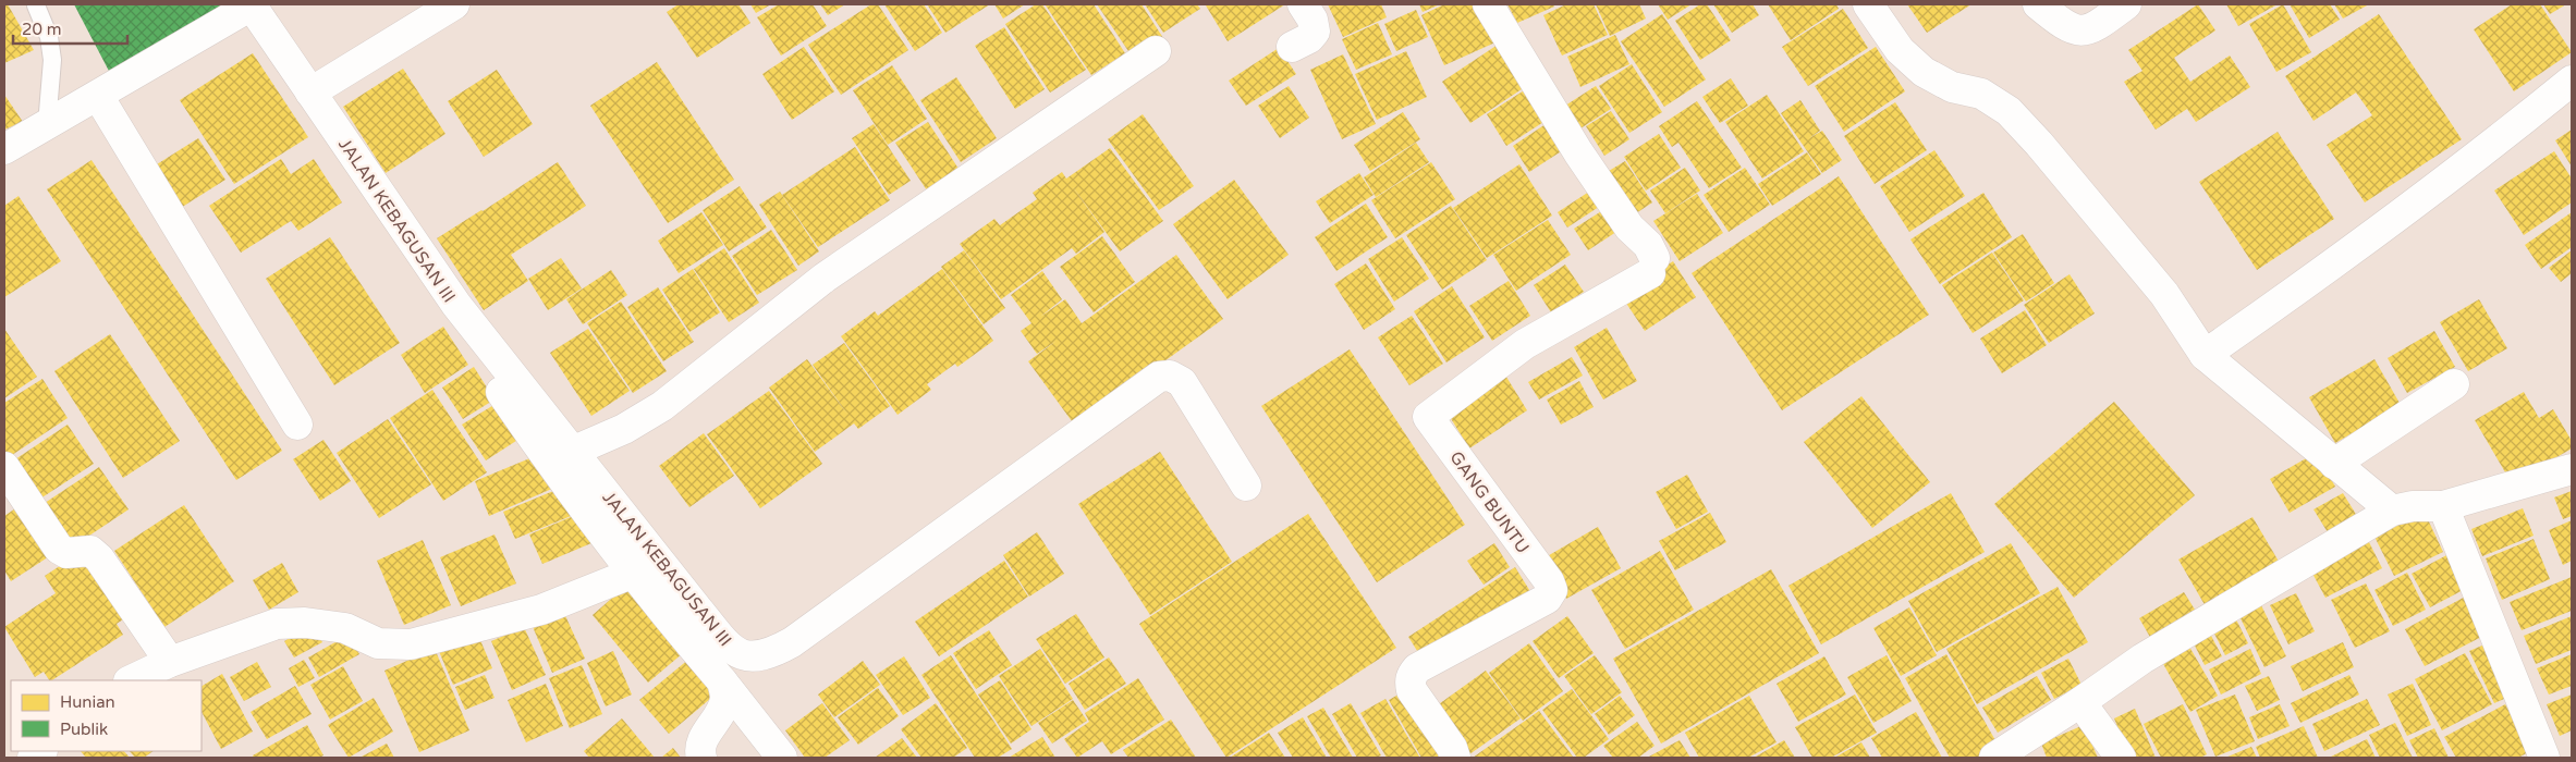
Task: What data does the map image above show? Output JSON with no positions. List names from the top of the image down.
{
  "streets": {
    "street": ["JALAN KEBAGUSAN III", "GANG BUNTU"]
  },
  "legend": ["Hunian", "Publik"],
  "scale_bar": "20 m"
}
